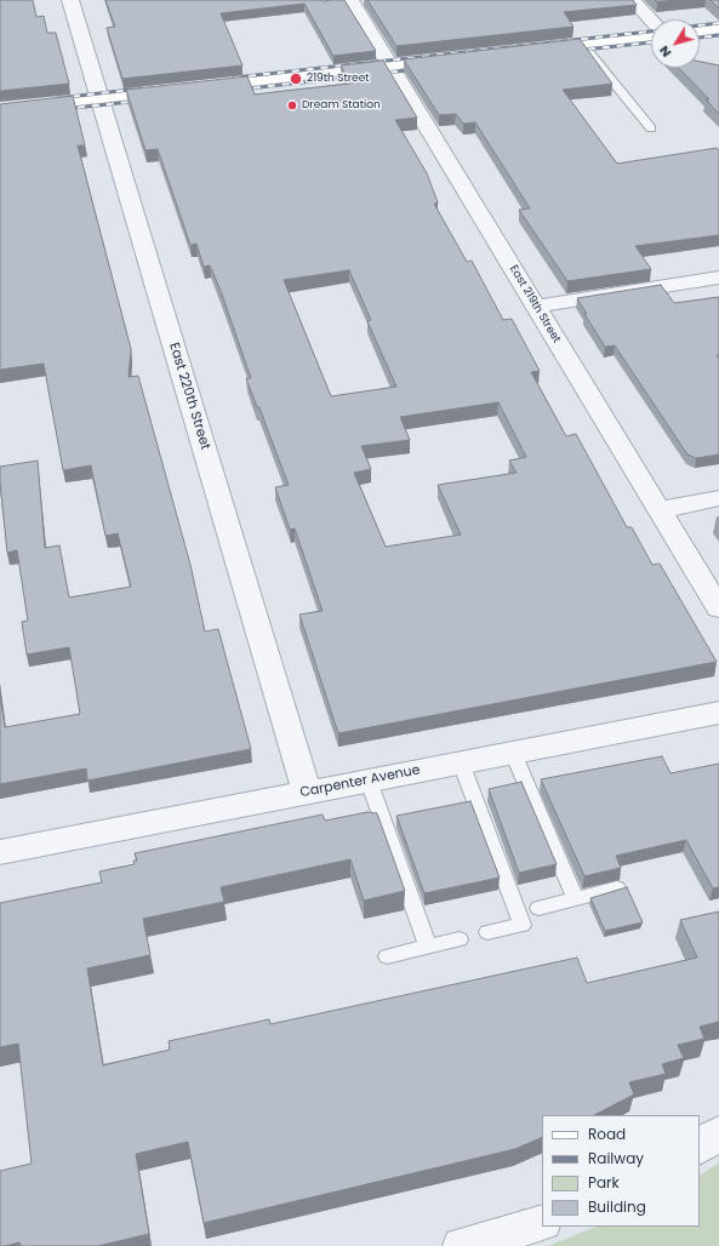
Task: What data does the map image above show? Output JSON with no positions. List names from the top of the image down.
{
  "streets": {
    "street": ["East 219th Street", "East 220th Street", "Carpenter Avenue"]
  },
  "crossings": [
    ["East 220th Street", "Carpenter Avenue"]
  ],
  "places": ["219th Street", "Dream Station"],
  "legend": [
    "Road",
    "Railway",
    "Park",
    "Building"
  ],
  "north": "bottom left"
}
